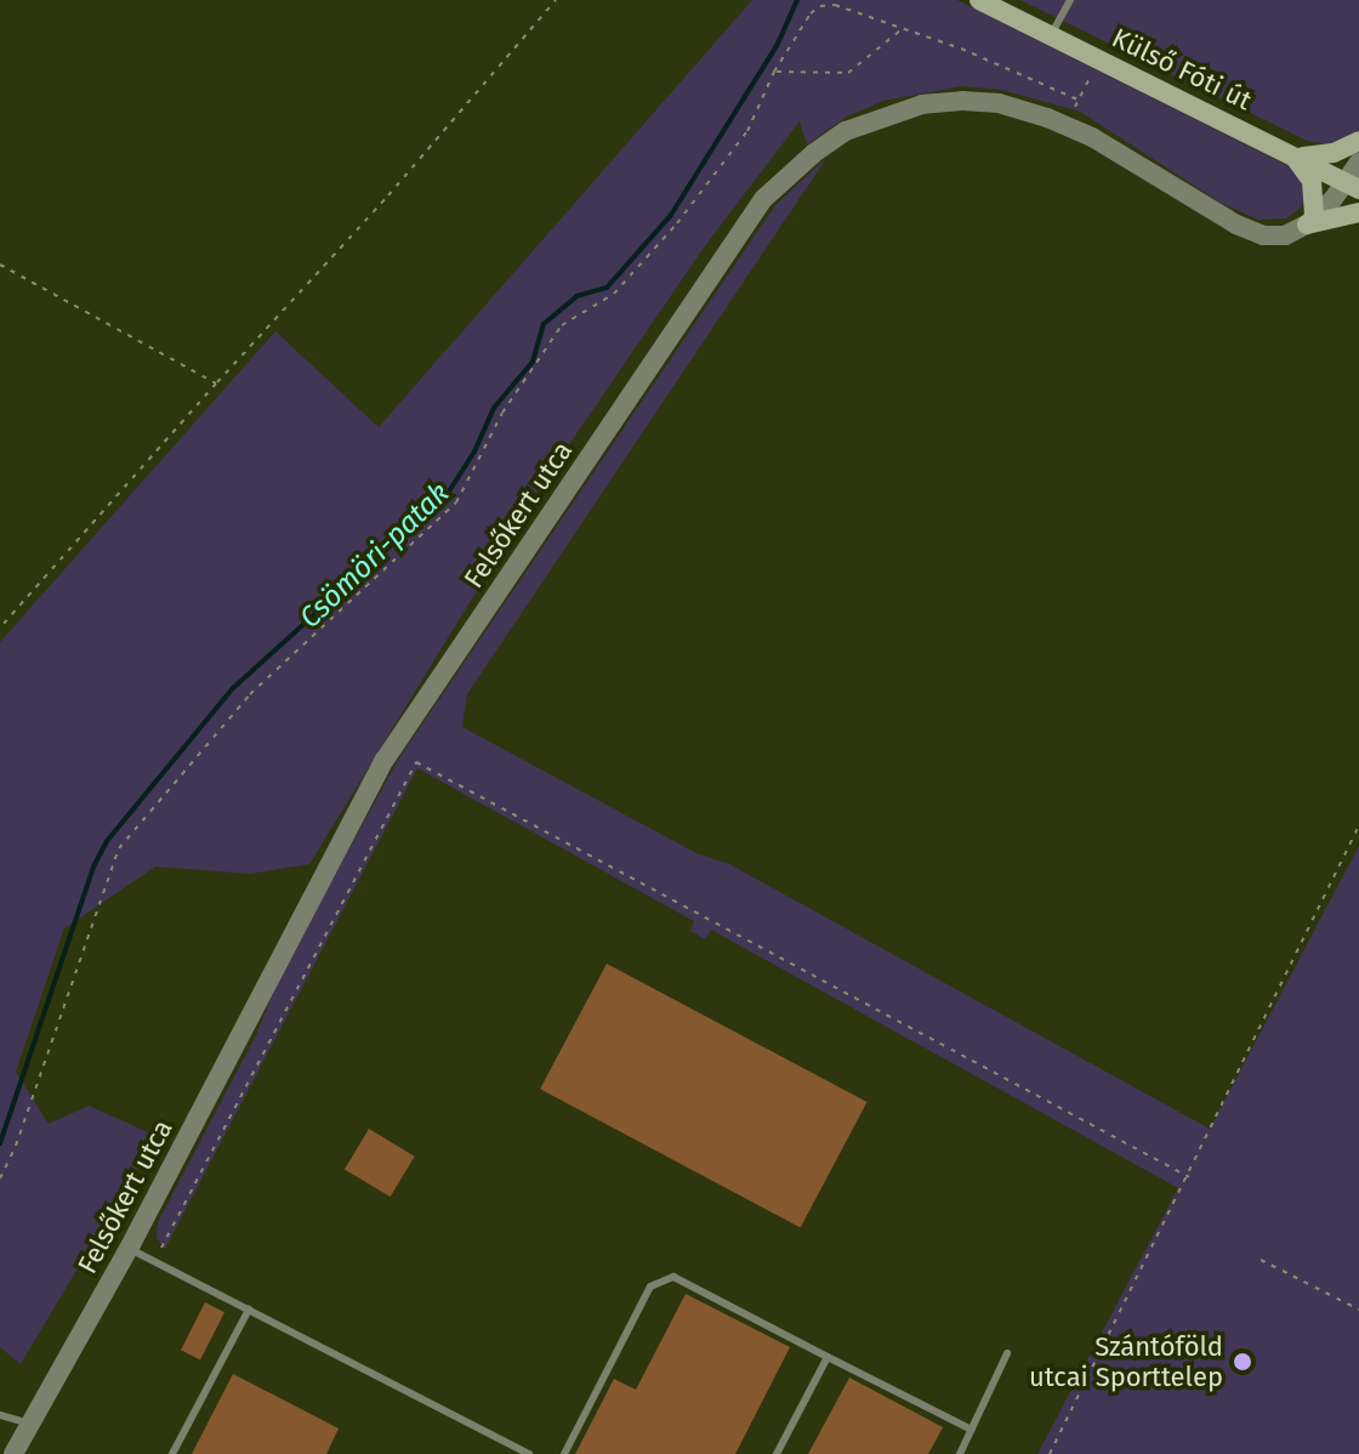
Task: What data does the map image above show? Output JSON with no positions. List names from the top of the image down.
{
  "streets": {
    "main road": ["Külső Fóti út"],
    "street": ["Felsőkert utca"]
  },
  "water": ["Csömöri-patak"],
  "places": ["Szántóföld utcai Sporttelep"]
}
